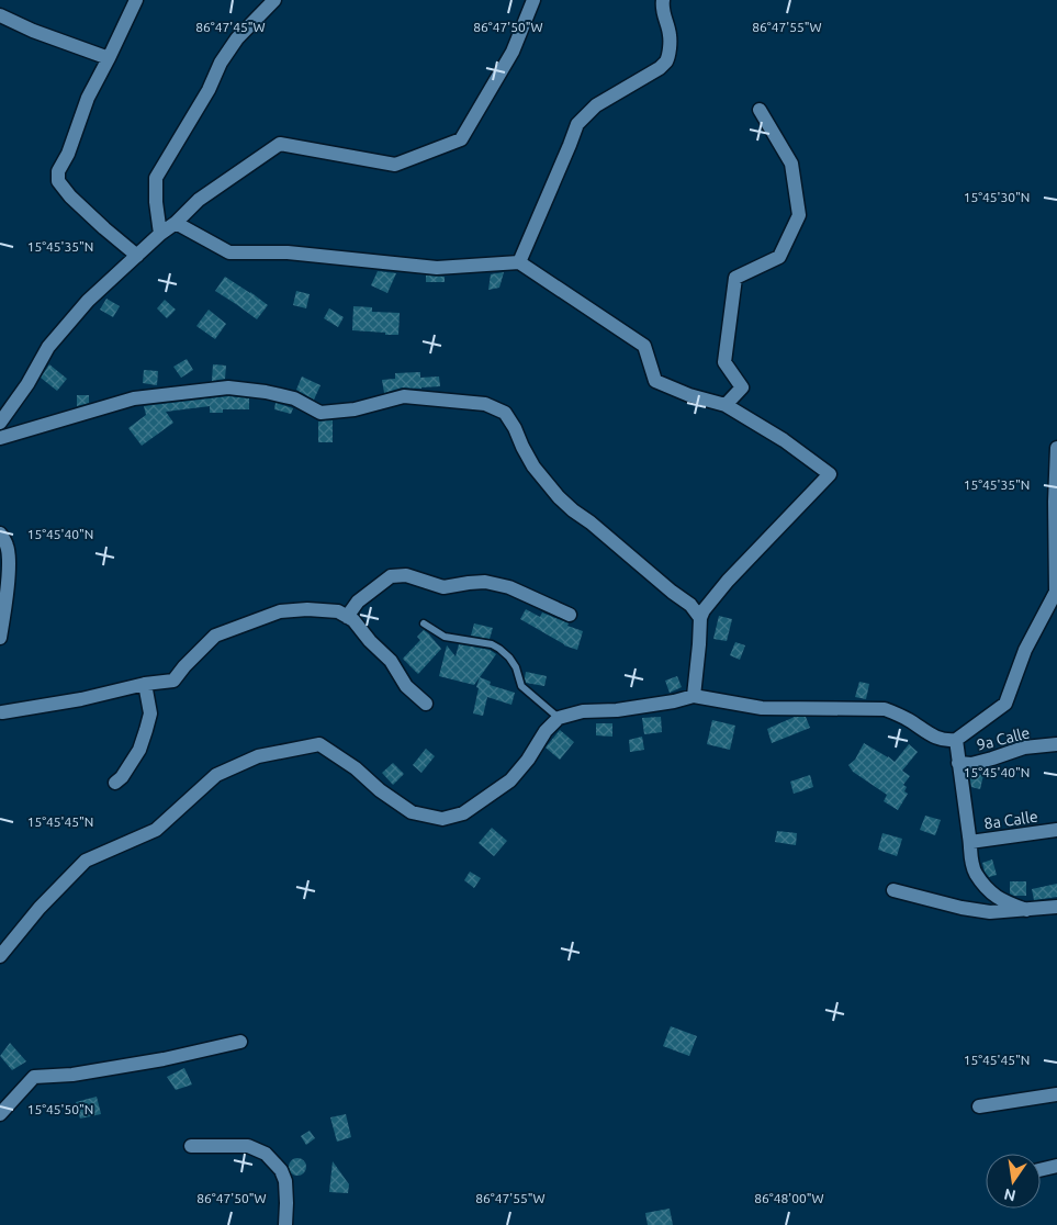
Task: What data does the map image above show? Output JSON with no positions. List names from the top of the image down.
{
  "streets": {
    "street": ["9a Calle", "8a Calle"]
  },
  "north": "bottom",
  "coordinates": [
    "86°47'50\"W",
    "86°47'55\"W",
    "86°47'45\"W",
    "15°45'30\"N",
    "15°45'35\"N",
    "15°45'40\"N",
    "15°45'45\"N",
    "15°45'50\"N",
    "86°48'00\"W"
  ]
}
